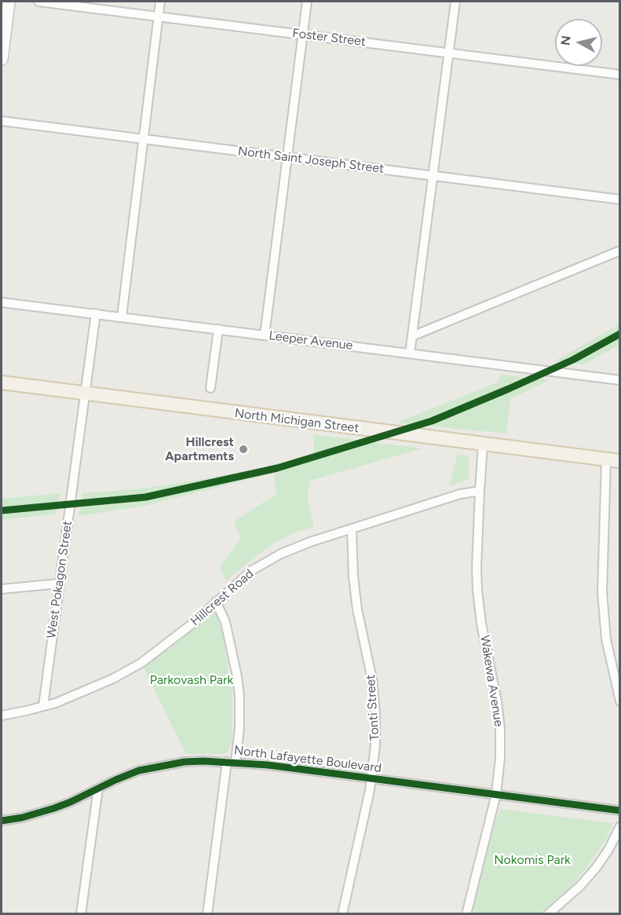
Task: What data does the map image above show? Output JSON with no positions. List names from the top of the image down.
{
  "streets": {
    "main road": ["North Michigan Street"],
    "street": [
      "Foster Street",
      "North Saint Joseph Street",
      "Leeper Avenue",
      "West Pokagon Street",
      "Hillcrest Road",
      "Wakewa Avenue",
      "Tonti Street",
      "North Lafayette Boulevard"
    ]
  },
  "crossings": [
    ["Leeper Avenue", "West Pokagon Street"],
    ["North Michigan Street", "West Pokagon Street"],
    ["North Michigan Street", "Wakewa Avenue"],
    ["West Pokagon Street", "Hillcrest Road"],
    ["Hillcrest Road", "Wakewa Avenue"],
    ["Hillcrest Road", "Tonti Street"],
    ["Wakewa Avenue", "North Lafayette Boulevard"],
    ["Tonti Street", "North Lafayette Boulevard"]
  ],
  "parks": ["Parkovash Park", "Nokomis Park"],
  "places": ["Hillcrest Apartments"],
  "north": "left"
}
